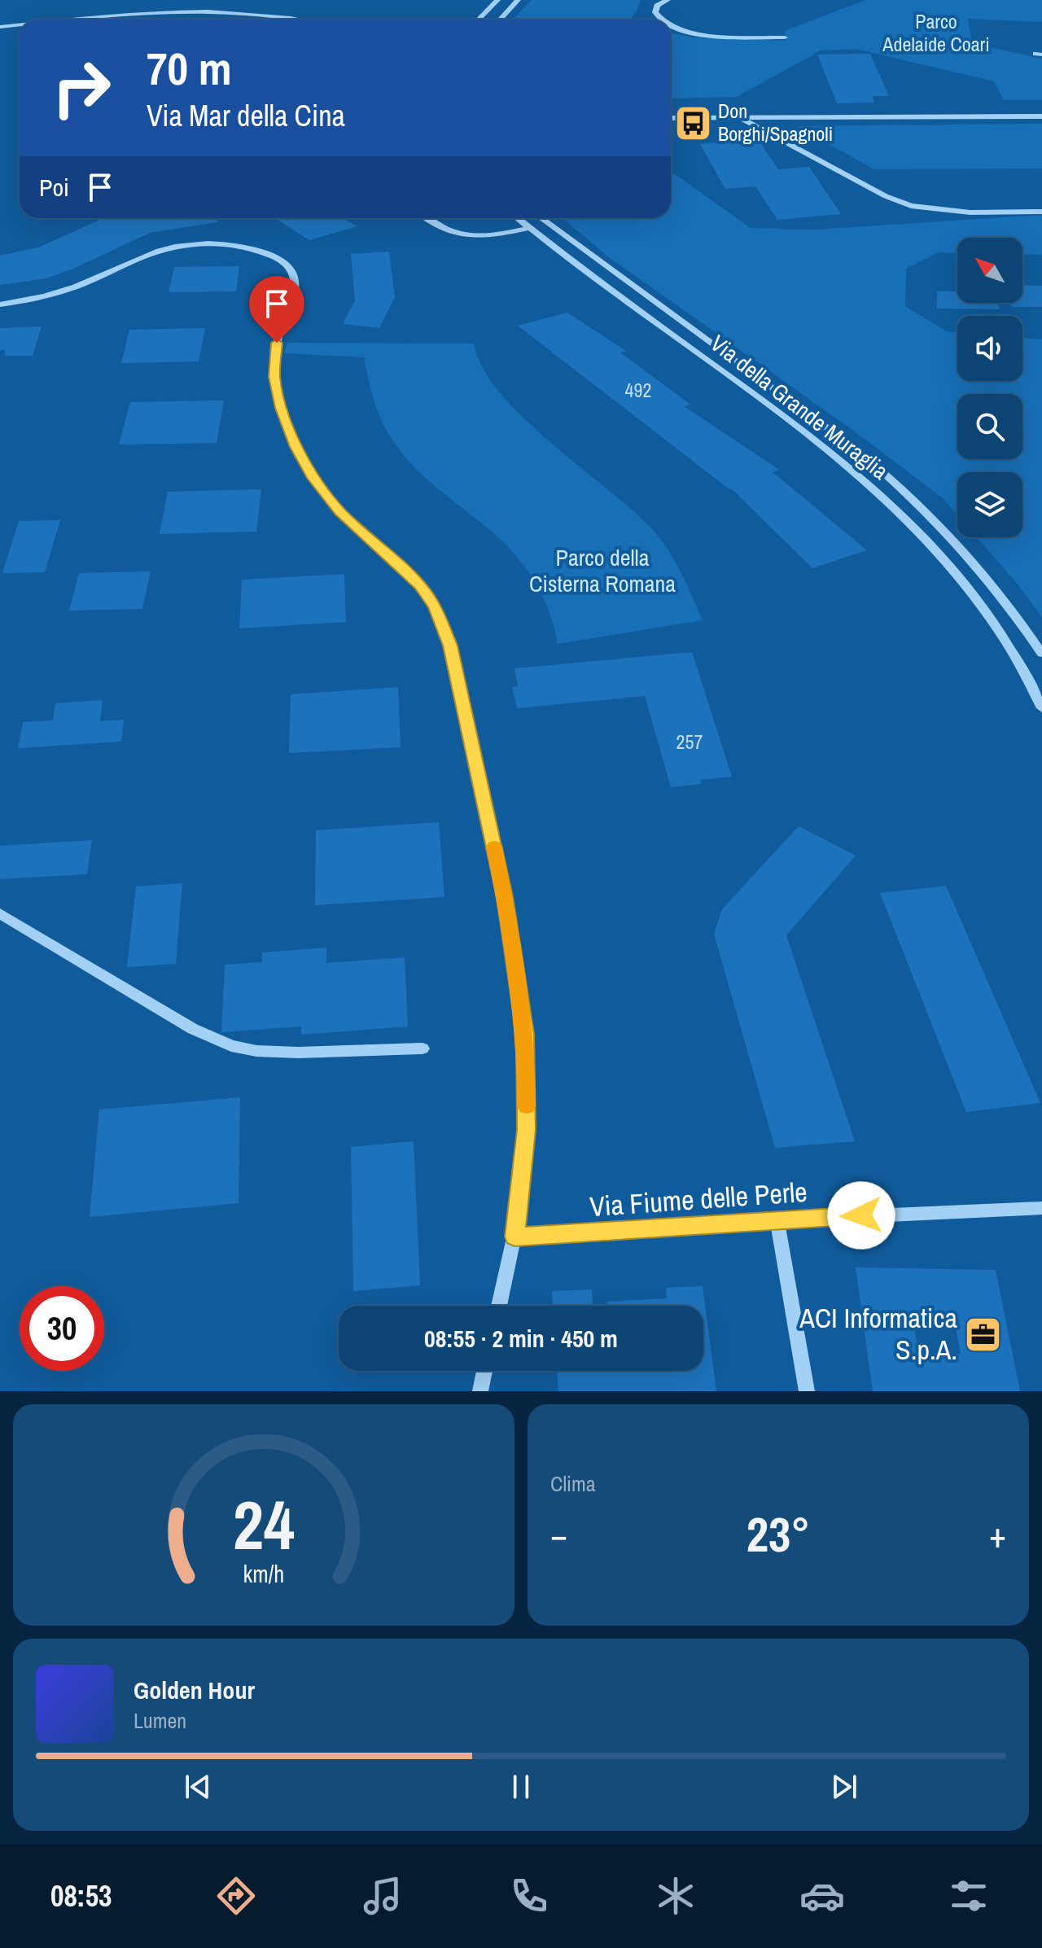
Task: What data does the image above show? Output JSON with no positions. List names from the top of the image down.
{
  "streets": {
    "street": ["Via della Grande Muraglia", "Via Fiume delle Perle"]
  },
  "parks": ["Parco Adelaide Coari", "Parco della Cisterna Romana"],
  "places": {
    "bus stop": ["Don Borghi/Spagnoli"],
    "office": ["ACI Informatica S.p.A."]
  },
  "house_numbers": ["492", "257"],
  "north": "top left",
  "page": {
    "turn": ["70 m", "Via Mar della Cina"],
    "then": "Poi",
    "limit": "30",
    "trip": "08:55 · 2 min · 450 m",
    "tile": "Clima",
    "heat": ["−", "23°", "+"],
    "song": ["Golden Hour", "Lumen"],
    "tabs": "08:53",
    "gauge": ["24", "km/h"]
  }
}
